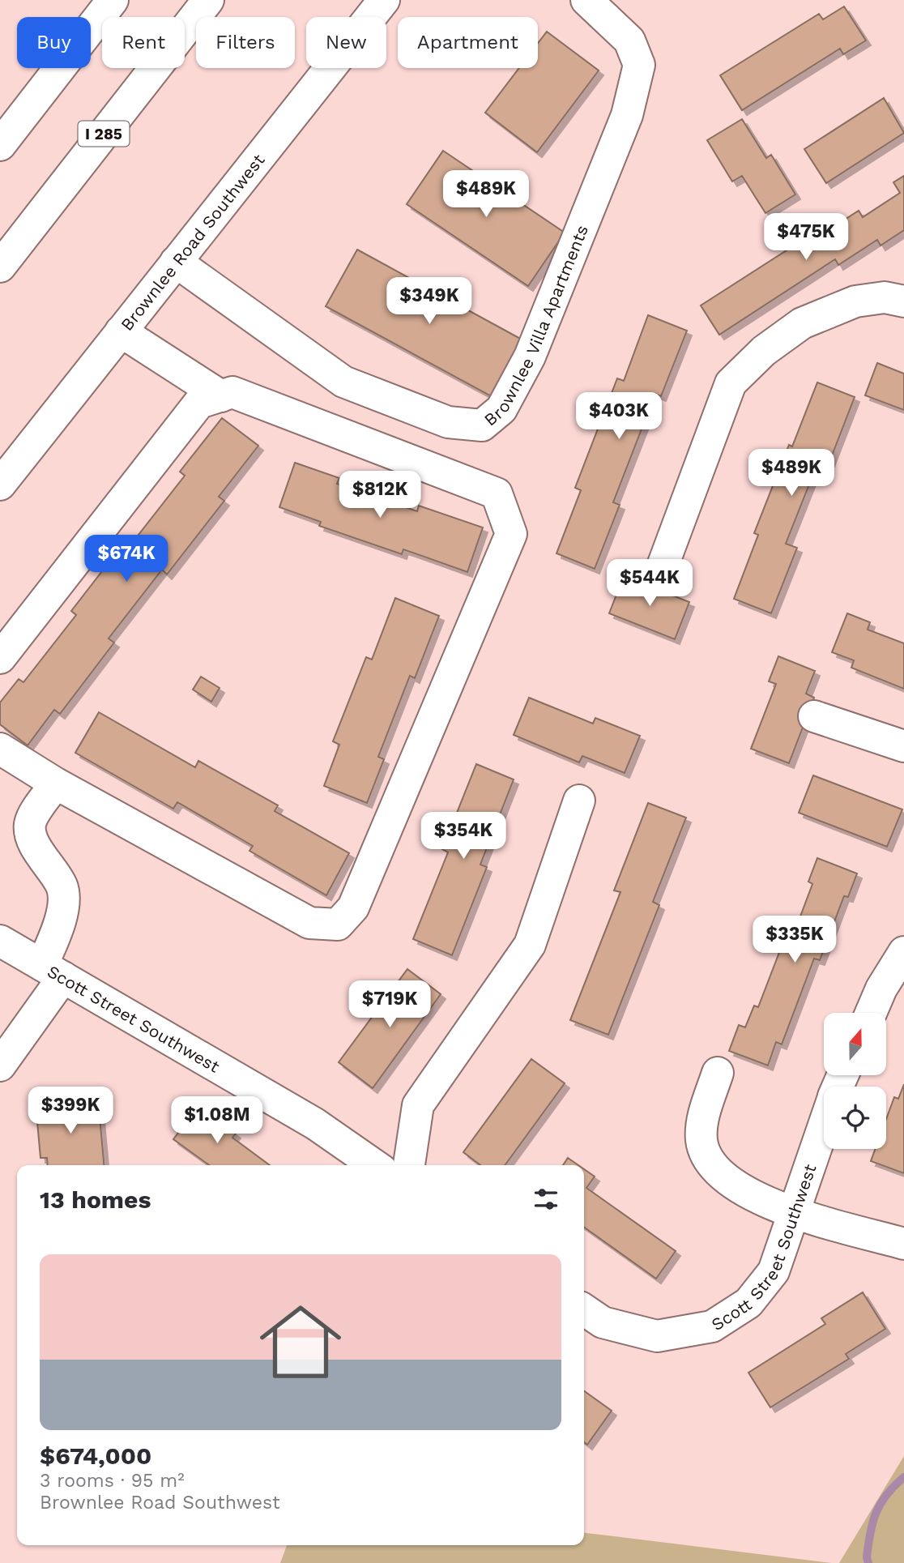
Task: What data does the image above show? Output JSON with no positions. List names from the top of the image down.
{
  "streets": {
    "main road": [
      "I 285",
      "Brownlee Road Southwest",
      "Brownlee Villa Apartments",
      "Scott Street Southwest"
    ]
  },
  "crossings": [
    ["Brownlee Road Southwest", "Brownlee Villa Apartments"]
  ],
  "north": "top",
  "page": {
    "chip": [
      "Buy",
      "Rent",
      "Filters",
      "New",
      "Apartment"
    ],
    "price": [
      "$489K",
      "$475K",
      "$349K",
      "$403K",
      "$489K",
      "$812K",
      "$674K",
      "$544K",
      "$354K",
      "$335K",
      "$719K",
      "$399K",
      "$1.08M"
    ],
    "heading": "13 homes",
    "list": [
      {
        "name": "$674,000",
        "note": "3 rooms · 95 m² · Brownlee Road Southwest"
      }
    ]
  }
}
